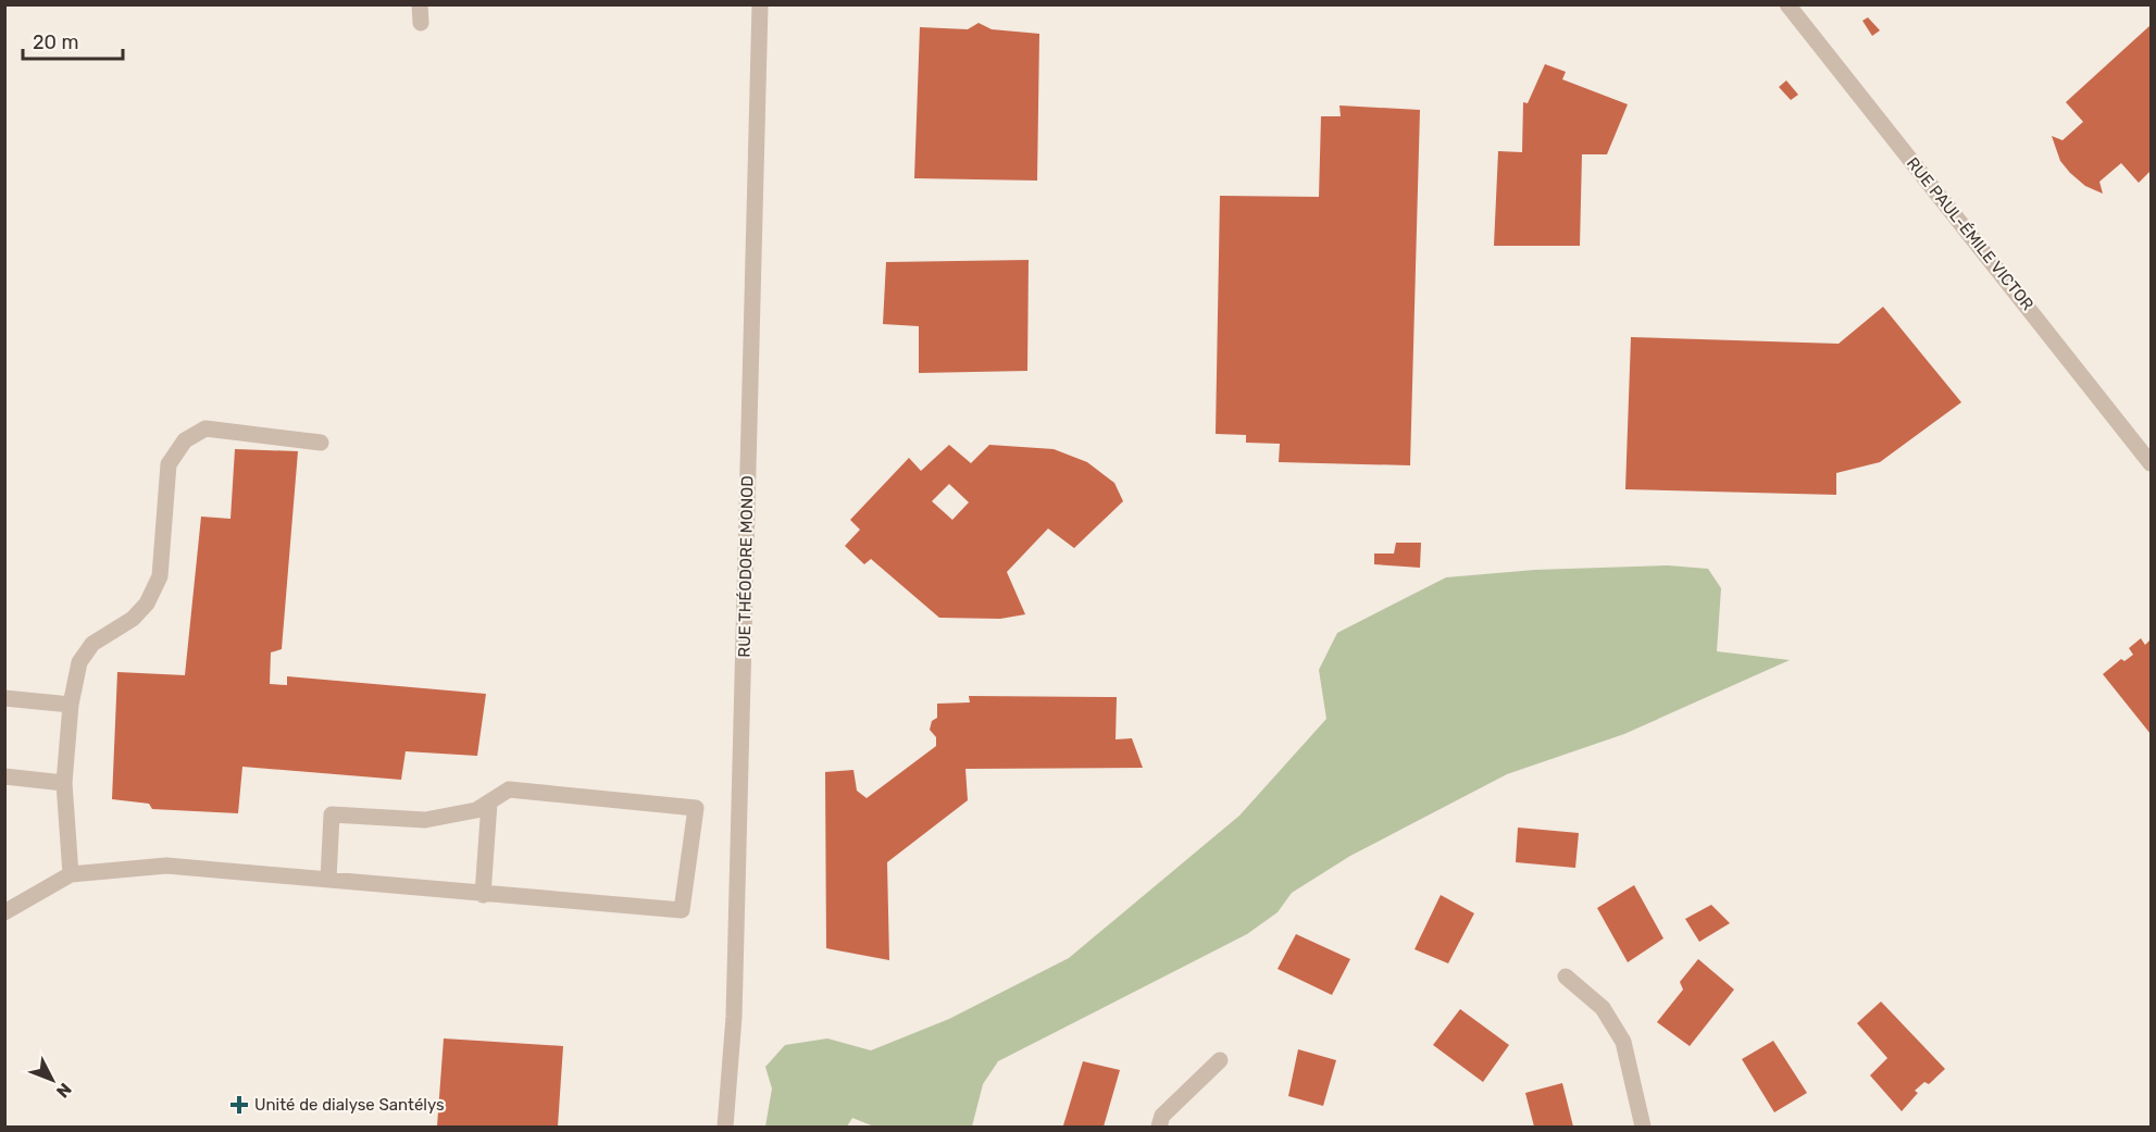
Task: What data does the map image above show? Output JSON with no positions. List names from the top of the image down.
{
  "streets": {
    "street": ["RUE PAUL-ÉMILE VICTOR", "RUE THÉODORE MONOD"]
  },
  "places": {
    "health": ["Unité de dialyse Santélys"]
  },
  "scale_bar": "20 m",
  "north": "bottom right"
}
